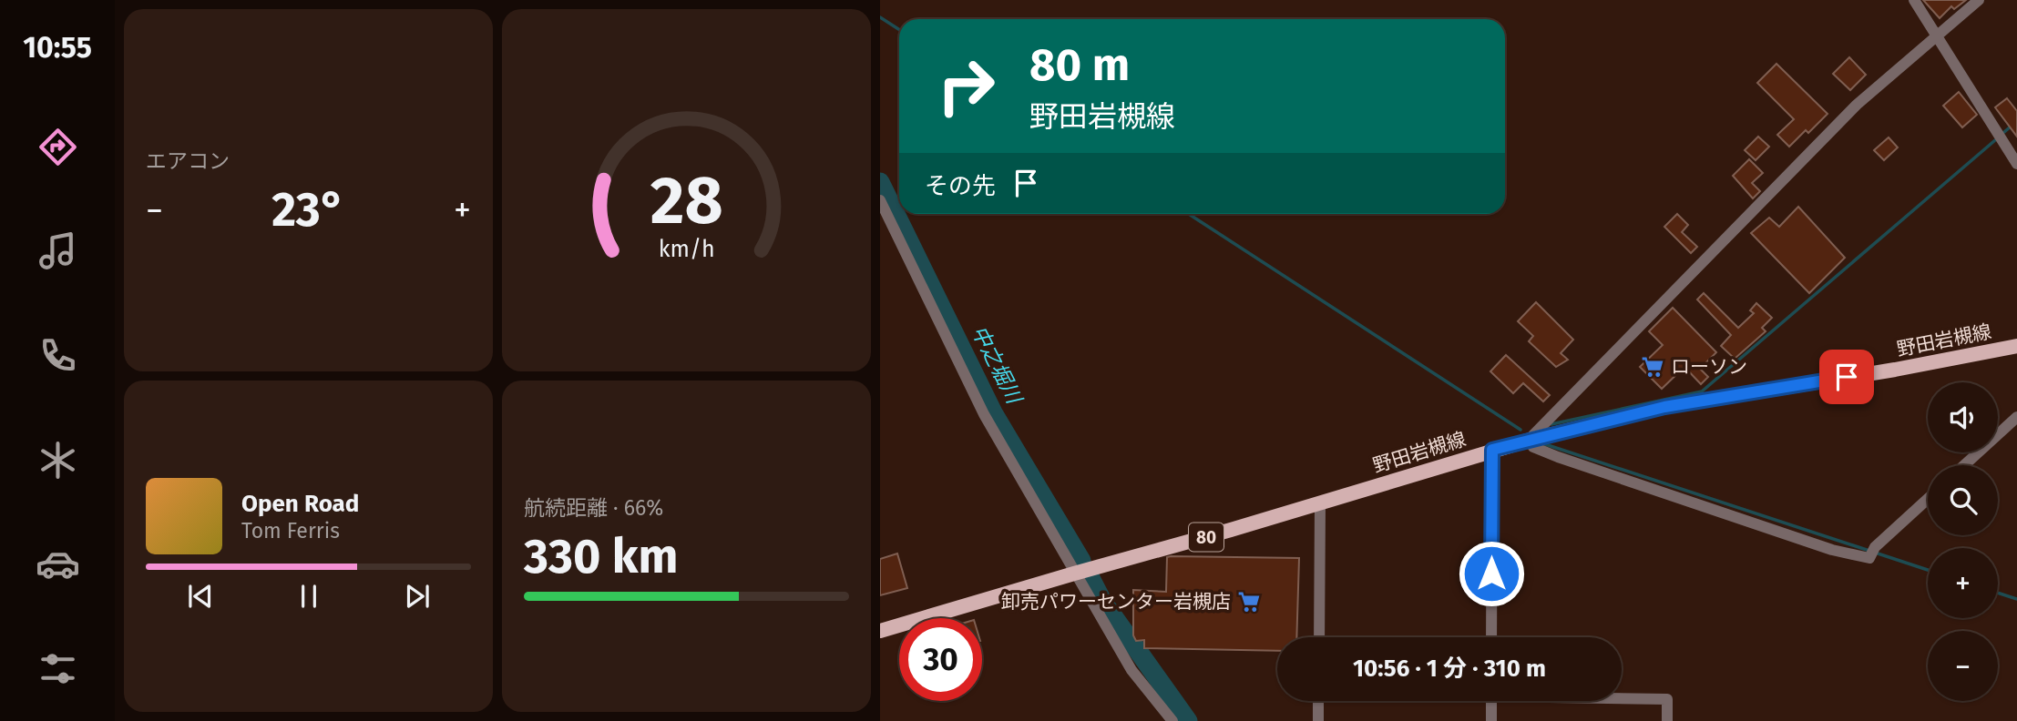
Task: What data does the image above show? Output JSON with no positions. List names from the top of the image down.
{
  "streets": {
    "main road": ["野田岩槻線", "80"]
  },
  "water": ["中之堀川"],
  "places": {
    "supermarket": ["ローソン", "卸売パワーセンター岩槻店"]
  },
  "page": {
    "tabs": "10:55",
    "tile": [
      "エアコン",
      ["航続距離 · 66%", "330 km"]
    ],
    "turn": ["80 m", "野田岩槻線"],
    "then": "その先",
    "heat": ["−", "23°", "+"],
    "map_buttons": ["+", "−"],
    "song": ["Open Road", "Tom Ferris"],
    "limit": "30",
    "trip": "10:56 · 1 分 · 310 m",
    "gauge": ["28", "km/h"]
  }
}
